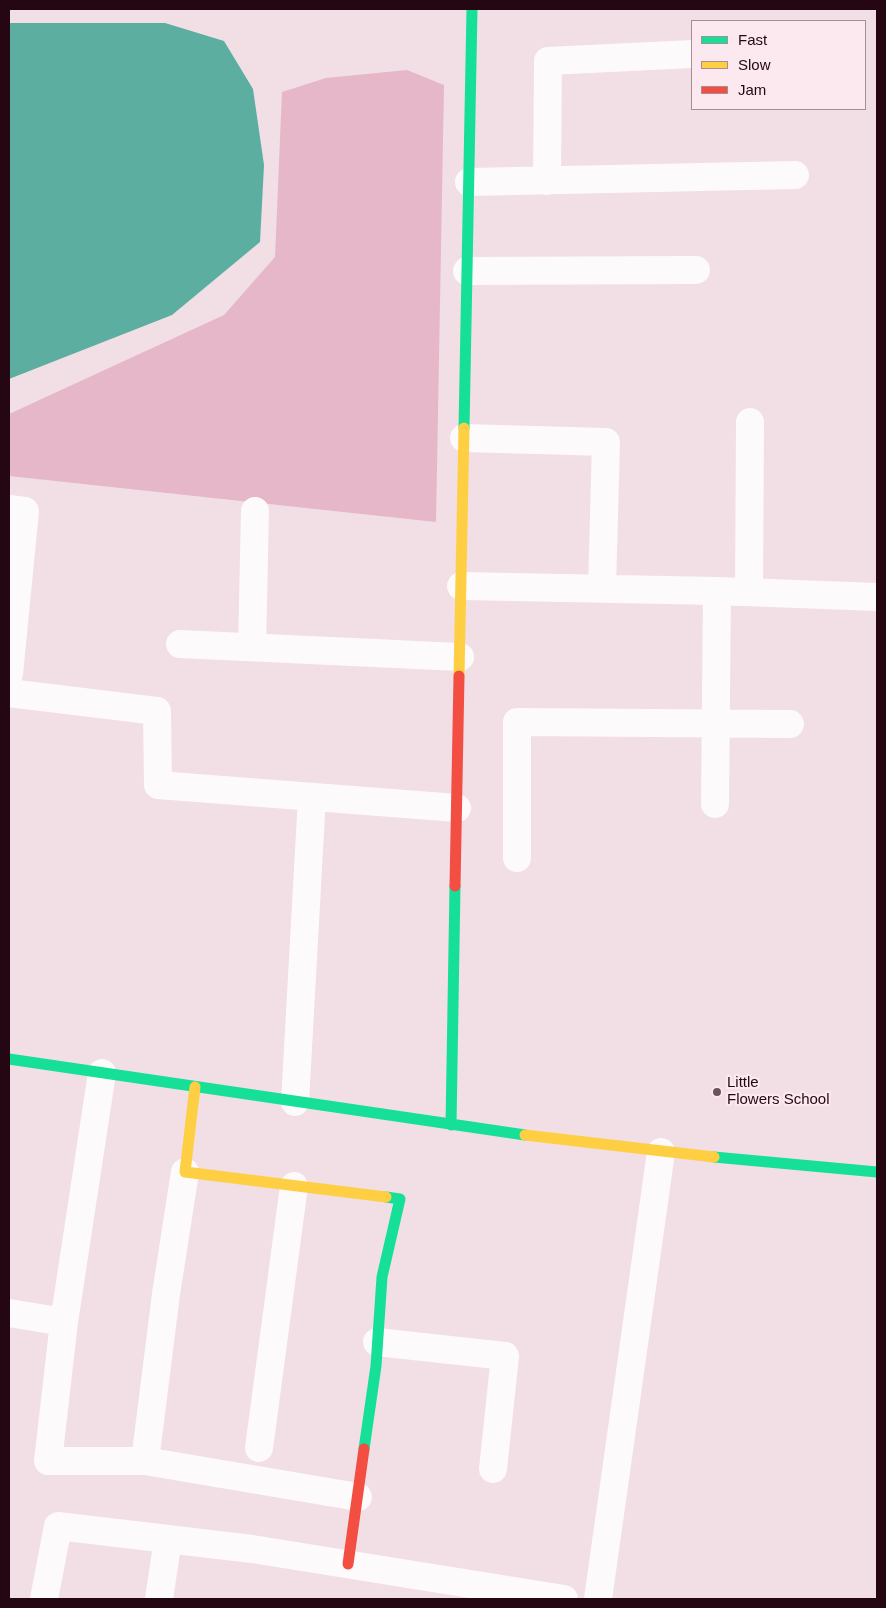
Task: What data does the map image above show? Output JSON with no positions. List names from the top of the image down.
{
  "places": ["Little Flowers School"],
  "legend": ["Fast", "Slow", "Jam"]
}
